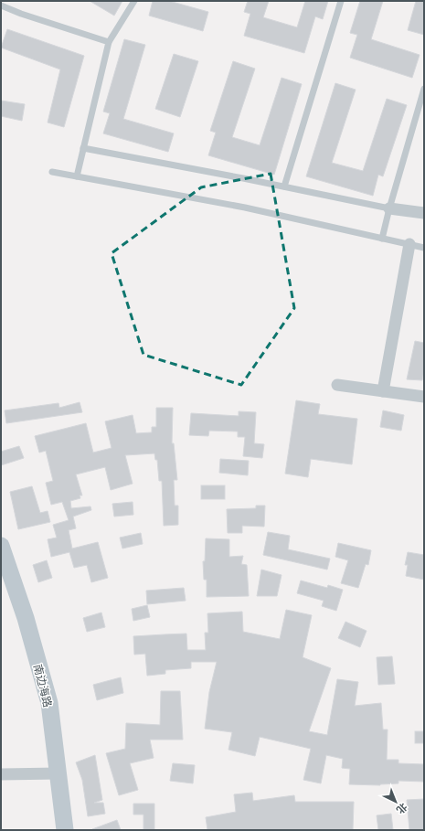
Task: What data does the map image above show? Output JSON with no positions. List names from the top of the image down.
{
  "streets": {
    "main road": ["南边海路"]
  },
  "north": "bottom right"
}
